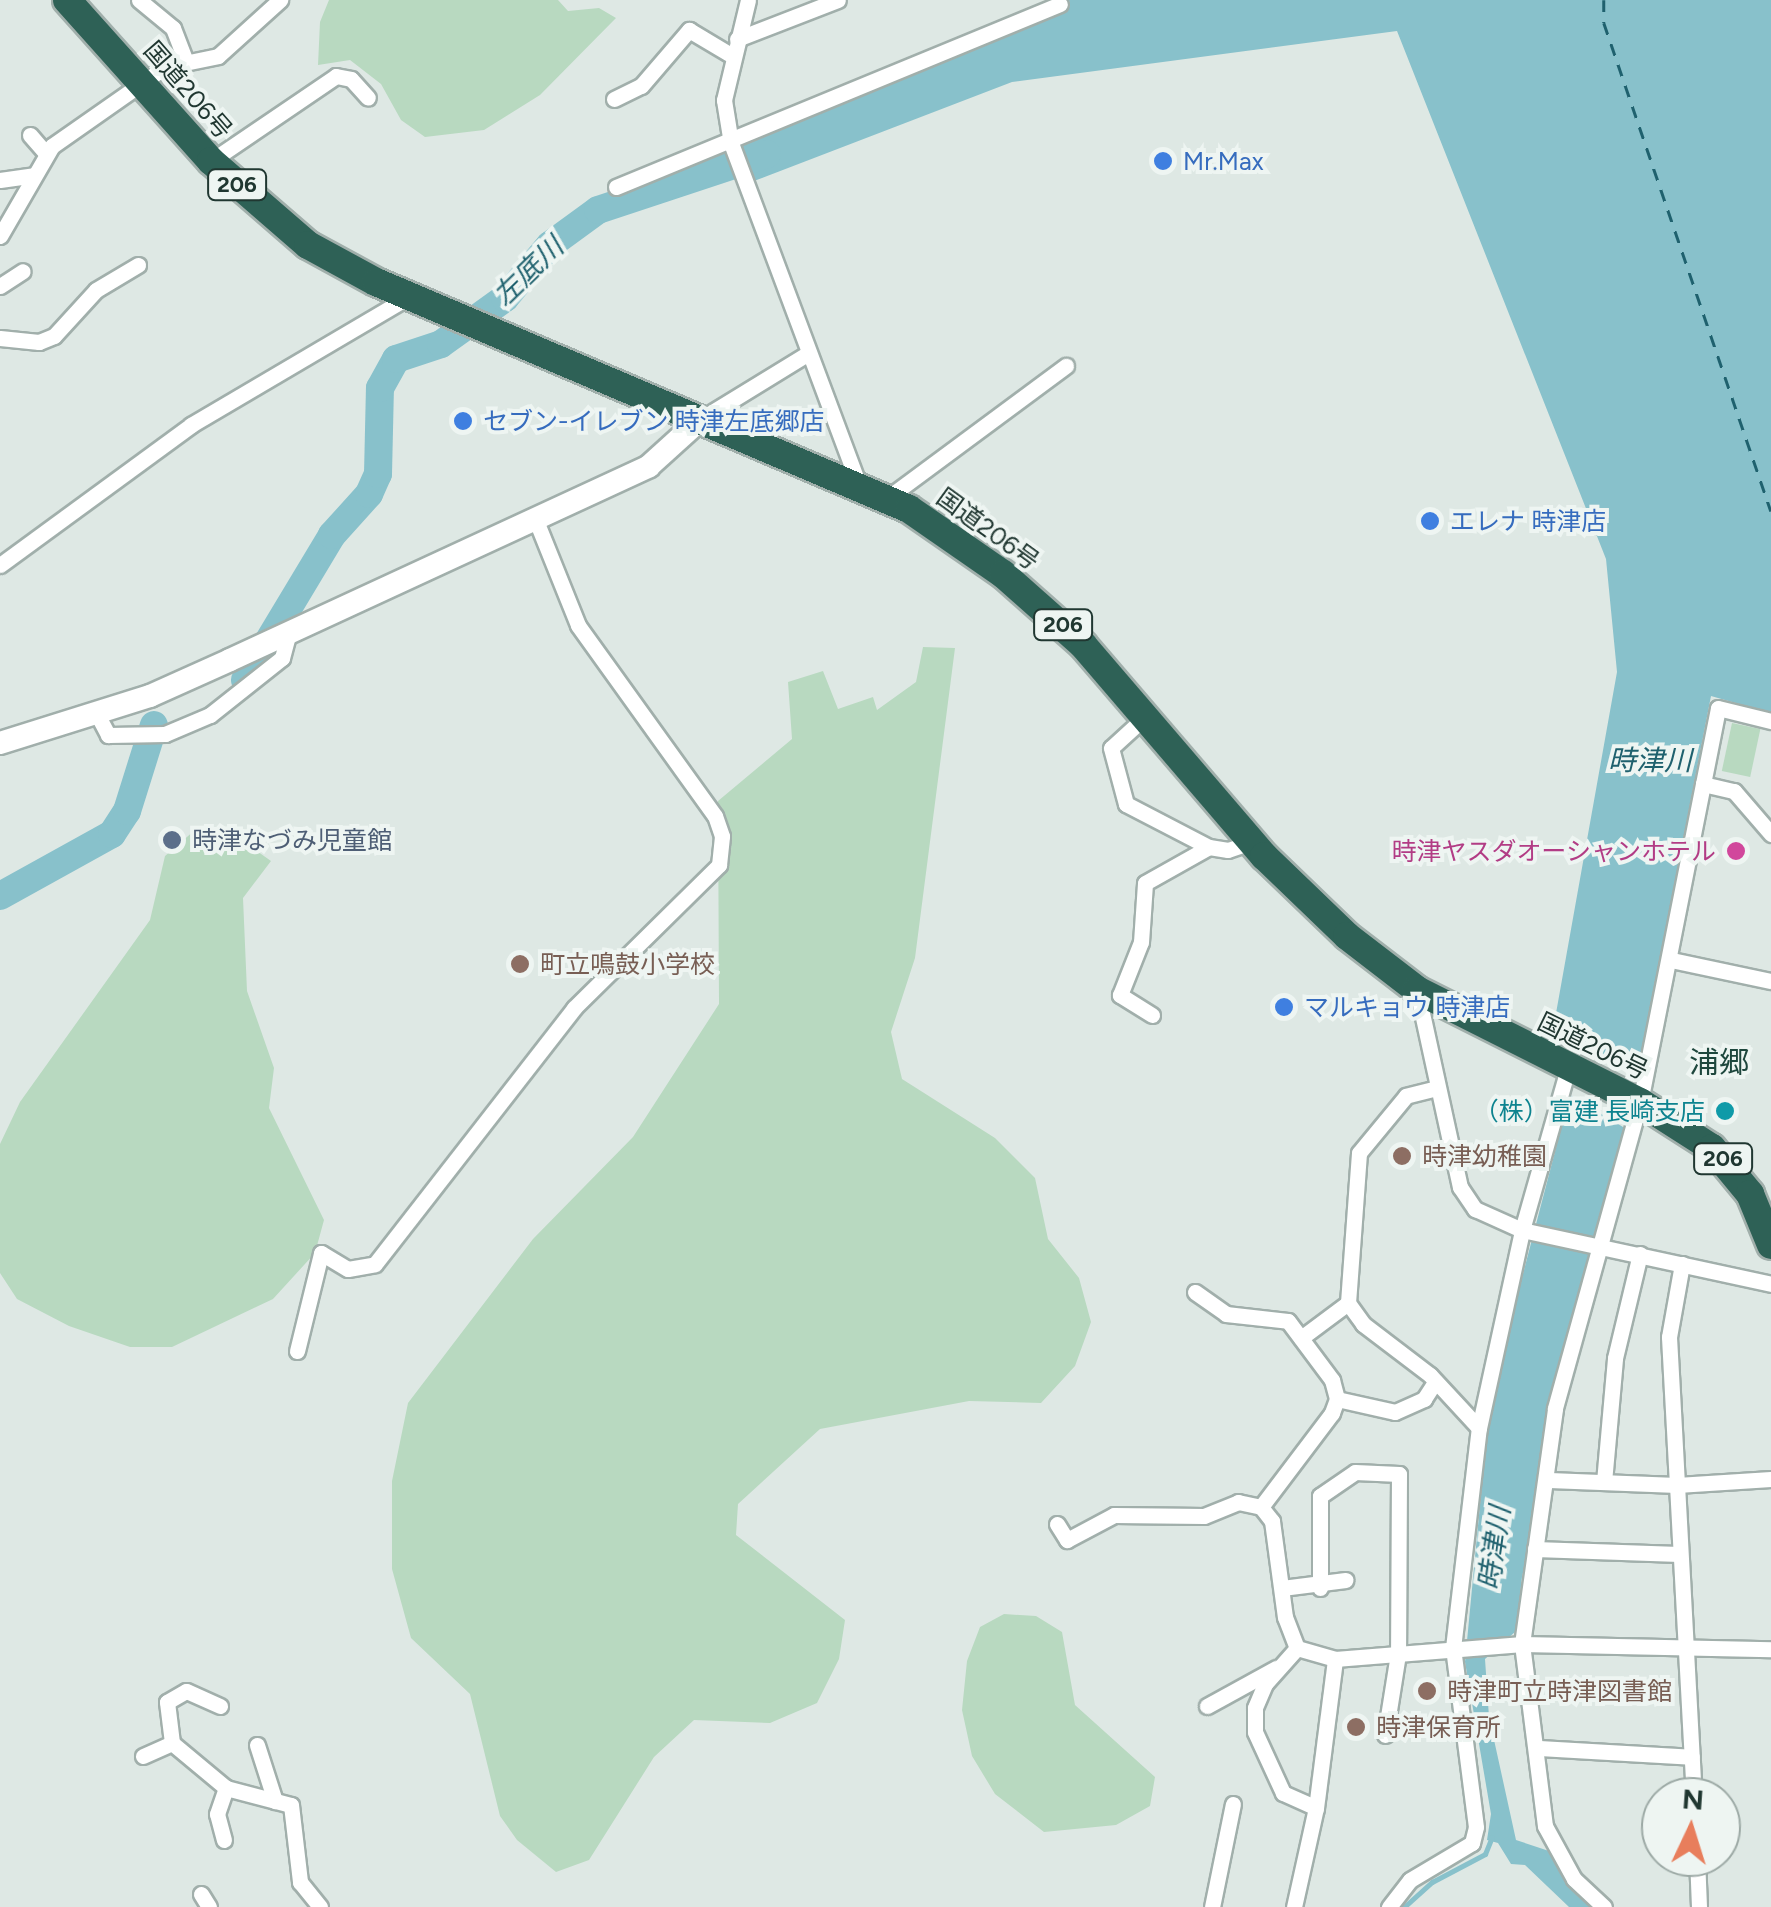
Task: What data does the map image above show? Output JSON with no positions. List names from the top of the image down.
{
  "streets": {
    "highway": ["国道206号", "206"]
  },
  "districts": ["浦郷"],
  "water": ["左底川", "時津川"],
  "places": [
    "Mr.Max",
    "セブン-イレブン 時津左底郷店",
    "エレナ 時津店",
    "時津なづみ児童館",
    "時津ヤスダオーシャンホテル",
    "町立鳴鼓小学校",
    "マルキョウ 時津店",
    "（株）富建 長崎支店",
    "時津幼稚園",
    "時津町立時津図書館",
    "時津保育所"
  ],
  "north": "top"
}
